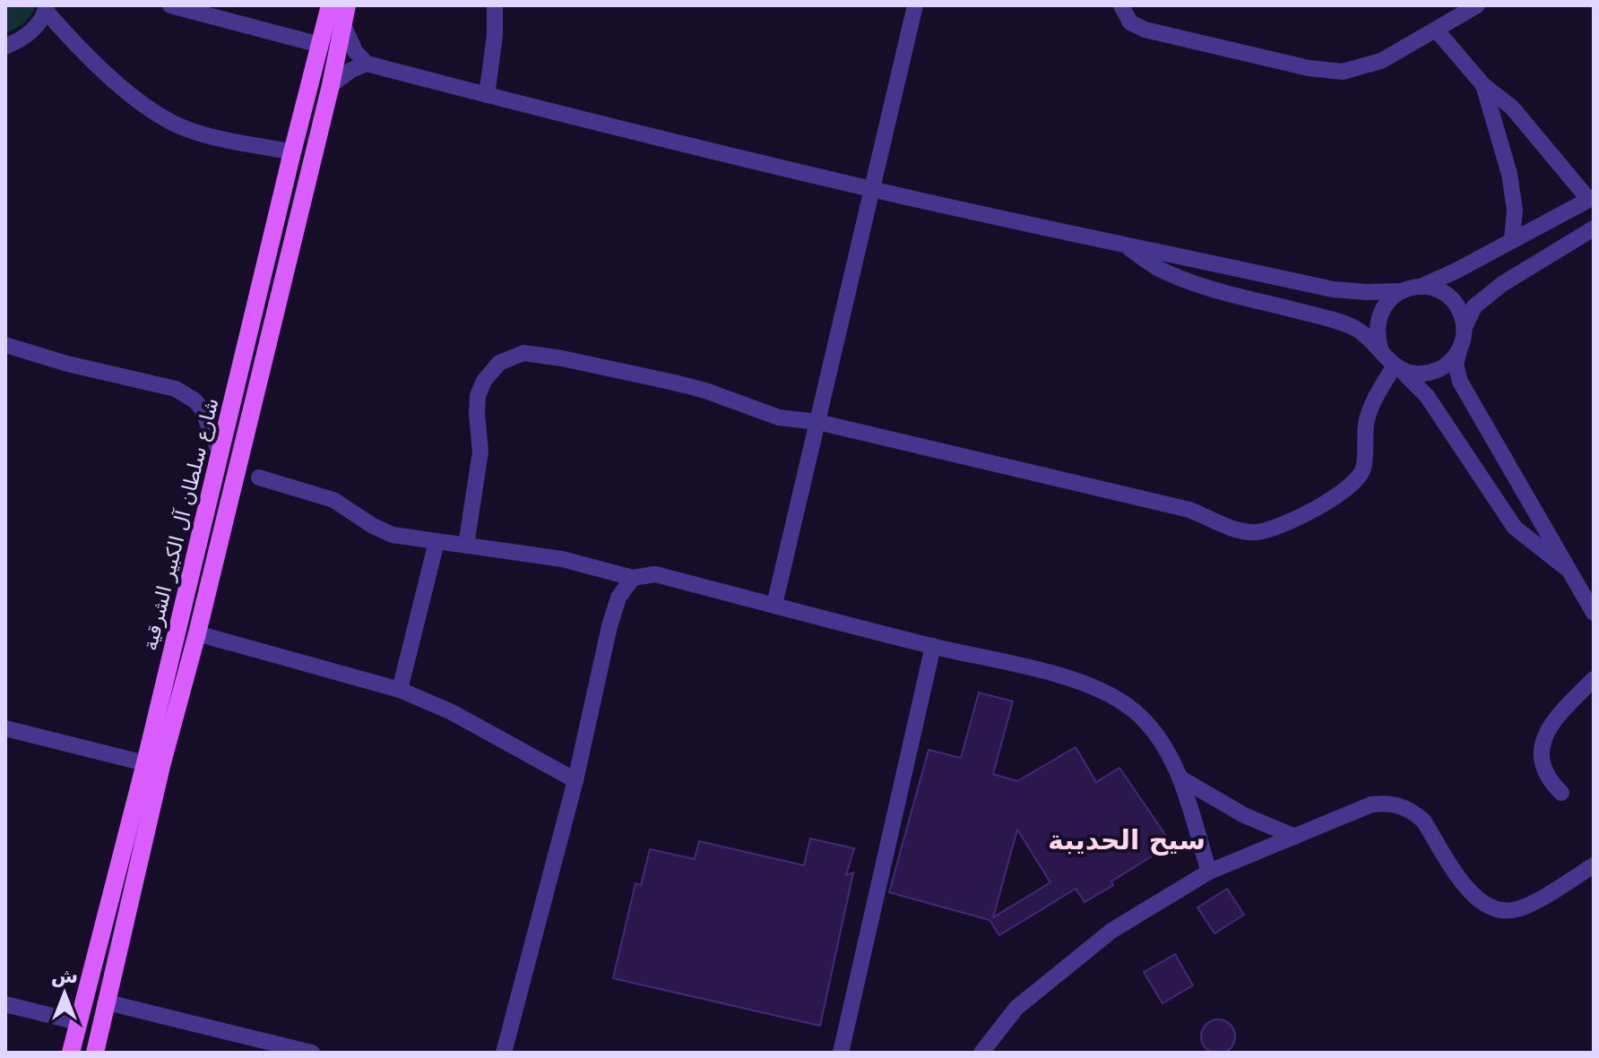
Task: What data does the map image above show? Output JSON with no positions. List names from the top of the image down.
{
  "streets": {
    "main road": ["شارع سلطان آل الكبير الشرقية"]
  },
  "districts": ["سيح الحديبة"],
  "north": "top"
}
